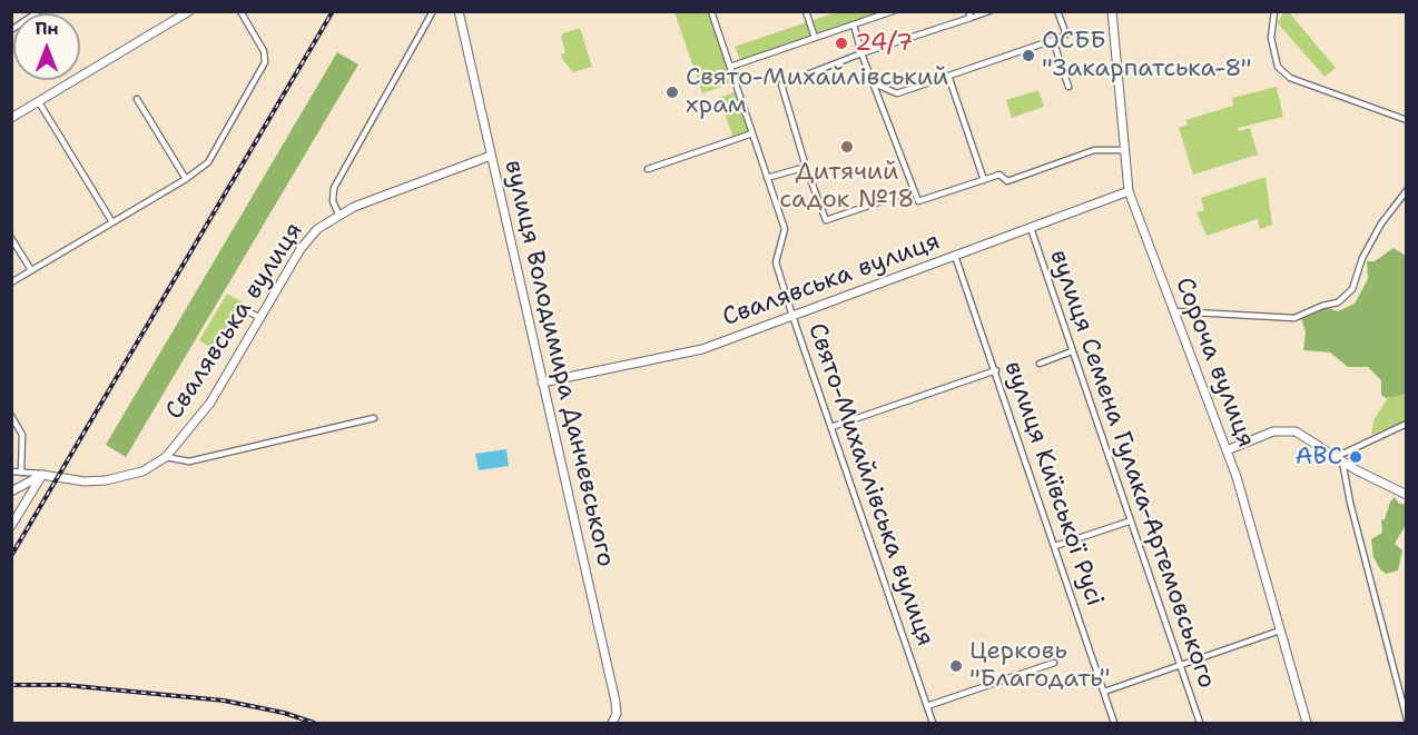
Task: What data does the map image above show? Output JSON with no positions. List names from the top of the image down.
{
  "streets": {
    "street": [
      "Свалявська вулиця",
      "Сороча вулиця",
      "вулиця Володимира Данчевського",
      "вулиця Семена Гулака-Артемовського",
      "вулиця Київської Русі",
      "Свято-Михайлівська вулиця"
    ]
  },
  "crossings": [
    ["Свалявська вулиця", "Сороча вулиця"],
    ["Свалявська вулиця", "вулиця Володимира Данчевського"],
    ["Свалявська вулиця", "вулиця Семена Гулака-Артемовського"],
    ["Свалявська вулиця", "вулиця Київської Русі"],
    ["Свалявська вулиця", "Свято-Михайлівська вулиця"]
  ],
  "places": [
    "24/7",
    "ОСББ \"Закарпатська-8\"",
    "Свято-Михайлівський храм",
    "Дитячий садок №18",
    "ABC",
    "Церковь \"Благодать\""
  ],
  "north": "top"
}
